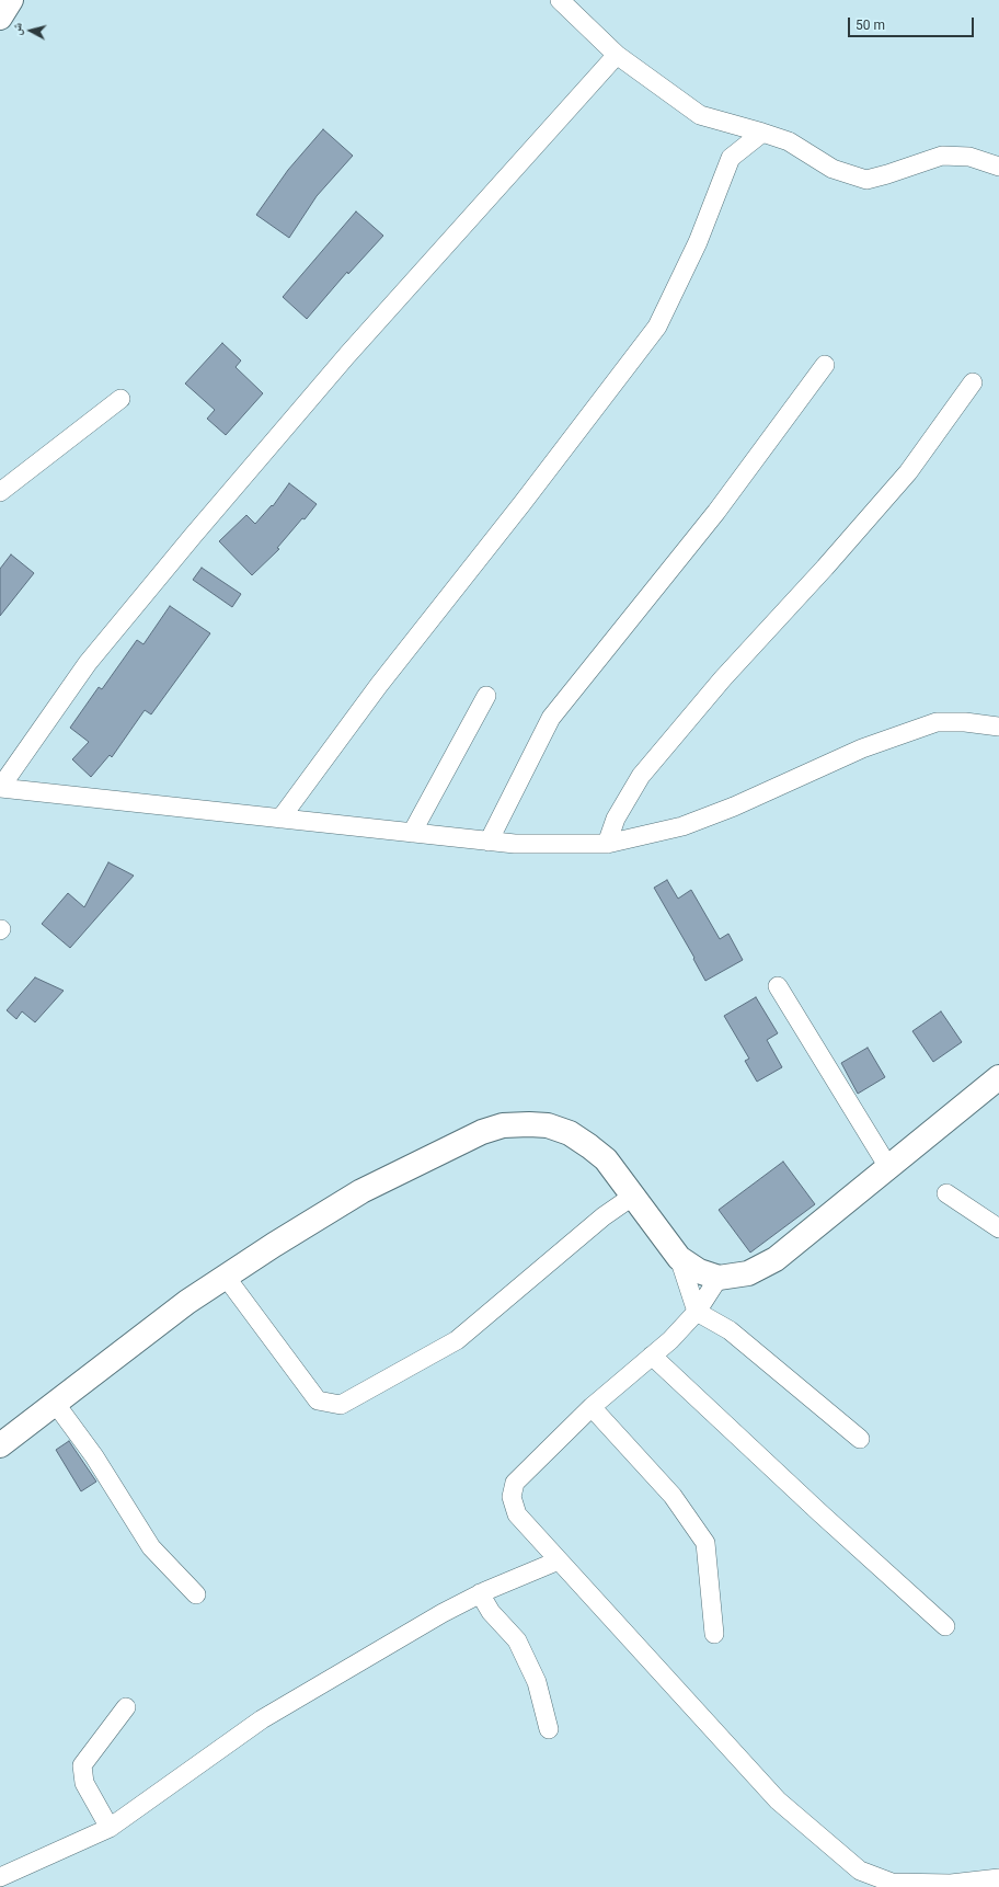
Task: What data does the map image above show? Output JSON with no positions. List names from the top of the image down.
{
  "scale_bar": "50 m",
  "north": "left"
}
